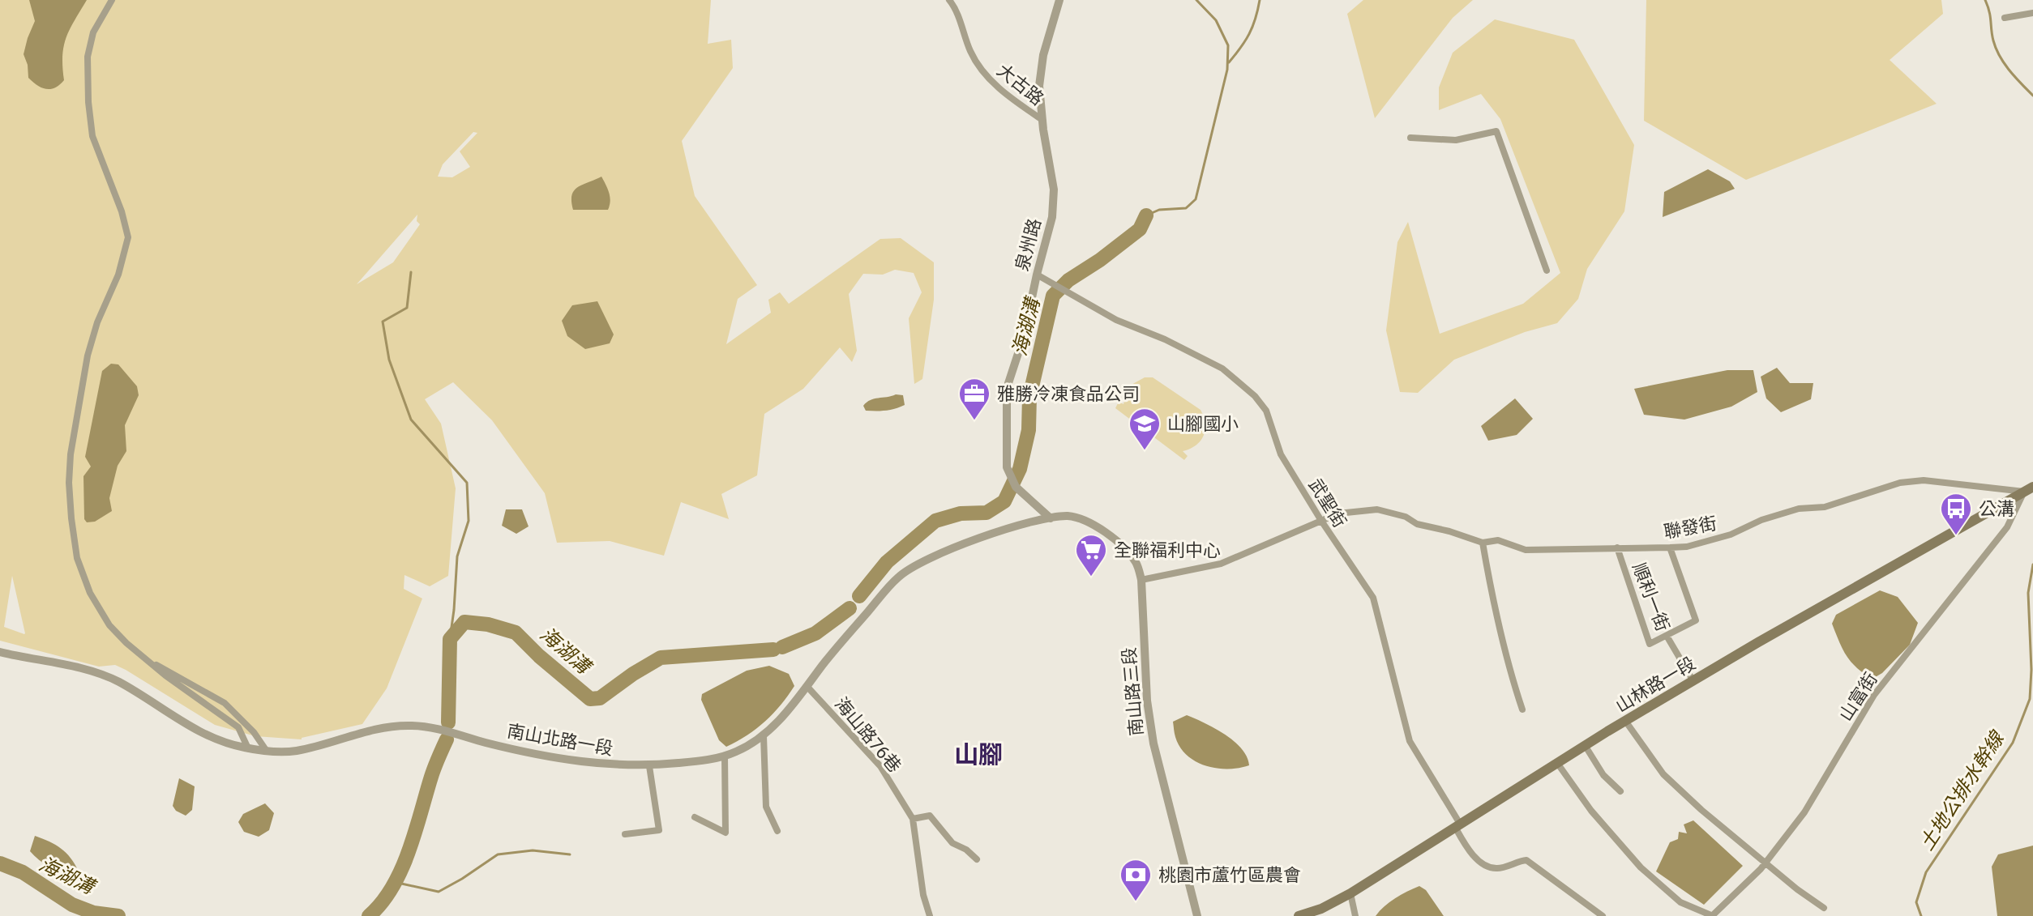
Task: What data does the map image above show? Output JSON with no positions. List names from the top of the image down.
{
  "streets": {
    "main road": ["山林路一段"],
    "street": [
      "大古路",
      "泉州路",
      "武聖街",
      "聯發街",
      "順利一街",
      "南山路三段",
      "山富街",
      "海山路76巷",
      "南山北路一段"
    ]
  },
  "crossings": [
    ["大古路", "泉州路"],
    ["泉州路", "武聖街"],
    ["泉州路", "南山路三段"],
    ["泉州路", "南山北路一段"],
    ["武聖街", "聯發街"],
    ["武聖街", "山林路一段"],
    ["聯發街", "順利一街"],
    ["聯發街", "山林路一段"],
    ["聯發街", "南山路三段"],
    ["聯發街", "山富街"],
    ["山林路一段", "山富街"],
    ["南山路三段", "南山北路一段"],
    ["海山路76巷", "南山北路一段"]
  ],
  "districts": ["山腳"],
  "water": ["海湖溝", "土地公排水幹線"],
  "places": {
    "office": ["雅勝冷凍食品公司"],
    "school or university": ["山腳國小"],
    "bus stop": ["公溝"],
    "supermarket": ["全聯福利中心"],
    "bank": ["桃園市蘆竹區農會"]
  }
}
